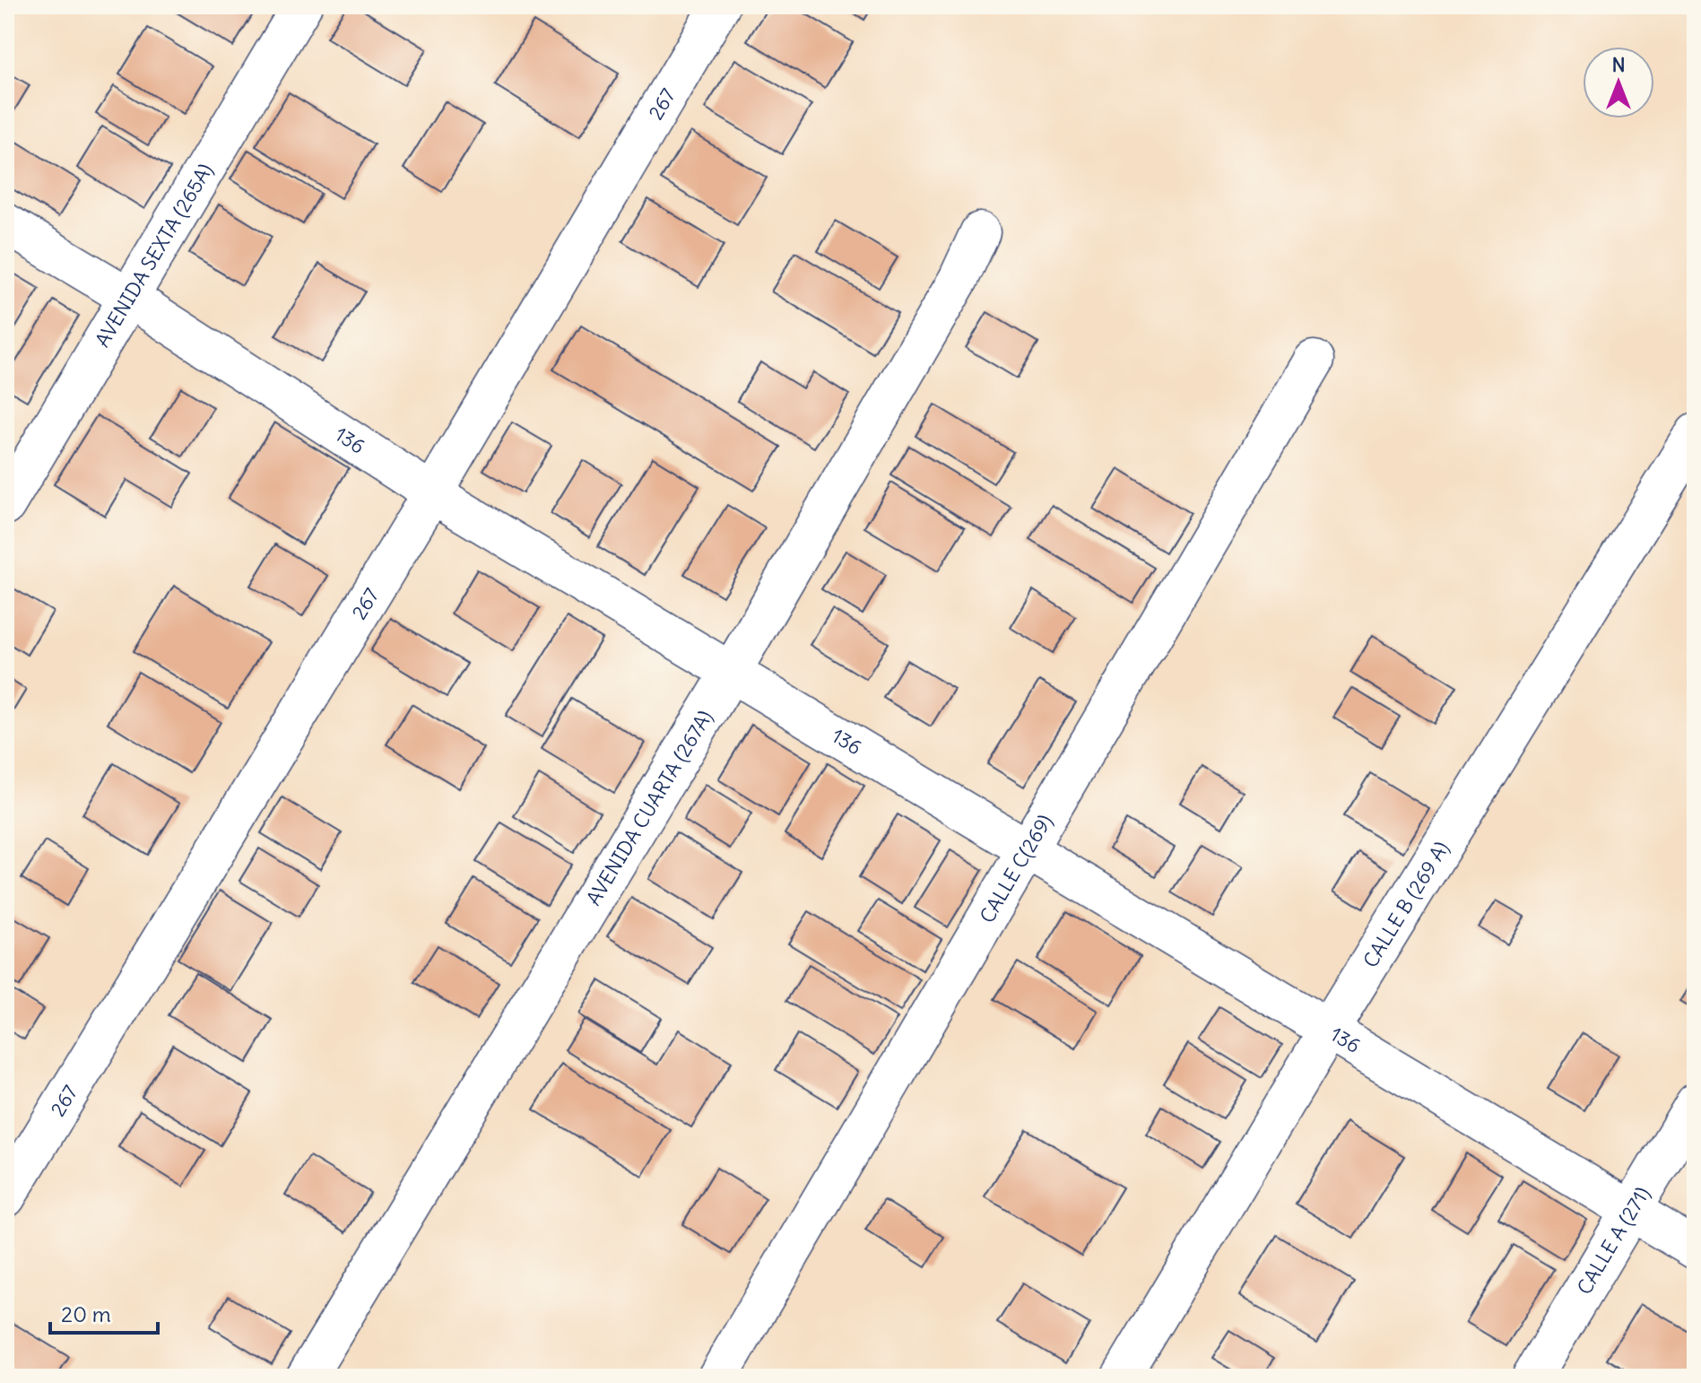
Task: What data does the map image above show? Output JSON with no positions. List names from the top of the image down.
{
  "streets": {
    "street": [
      "267",
      "AVENIDA SEXTA (265A)",
      "136",
      "AVENIDA CUARTA (267A)",
      "CALLE C(269)",
      "CALLE B (269 A)",
      "CALLE A (271)"
    ]
  },
  "crossings": [
    ["267", "136"],
    ["AVENIDA SEXTA (265A)", "136"],
    ["136", "AVENIDA CUARTA (267A)"],
    ["136", "CALLE C(269)"],
    ["136", "CALLE B (269 A)"],
    ["136", "CALLE A (271)"]
  ],
  "scale_bar": "20 m",
  "north": "top"
}
